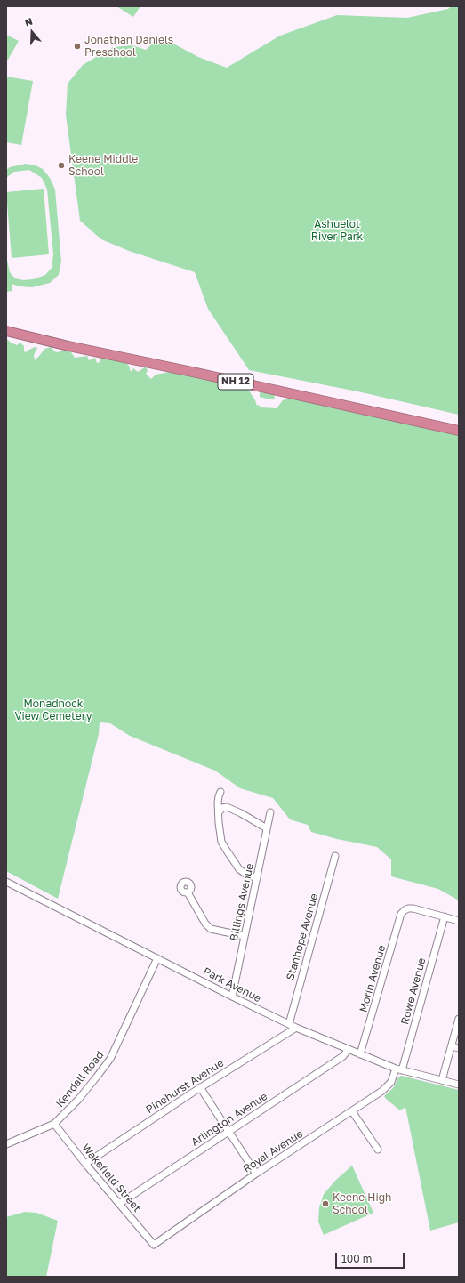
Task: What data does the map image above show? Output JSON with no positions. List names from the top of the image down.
{
  "streets": {
    "highway": ["NH 12"],
    "street": [
      "Billings Avenue",
      "Stanhope Avenue",
      "Morin Avenue",
      "Park Avenue",
      "Rowe Avenue",
      "Kendall Road",
      "Pinehurst Avenue",
      "Arlington Avenue",
      "Royal Avenue",
      "Wakefield Street"
    ]
  },
  "crossings": [
    ["Billings Avenue", "Park Avenue"],
    ["Stanhope Avenue", "Park Avenue"],
    ["Morin Avenue", "Park Avenue"],
    ["Morin Avenue", "Rowe Avenue"],
    ["Park Avenue", "Rowe Avenue"],
    ["Park Avenue", "Kendall Road"],
    ["Park Avenue", "Pinehurst Avenue"],
    ["Park Avenue", "Arlington Avenue"],
    ["Park Avenue", "Royal Avenue"],
    ["Rowe Avenue", "Royal Avenue"],
    ["Kendall Road", "Wakefield Street"],
    ["Pinehurst Avenue", "Wakefield Street"],
    ["Arlington Avenue", "Wakefield Street"],
    ["Royal Avenue", "Wakefield Street"]
  ],
  "parks": ["Ashuelot River Park", "Monadnock View Cemetery"],
  "places": ["Jonathan Daniels Preschool", "Keene Middle School", "Keene High School"],
  "scale_bar": "100 m",
  "north": "top"
}
